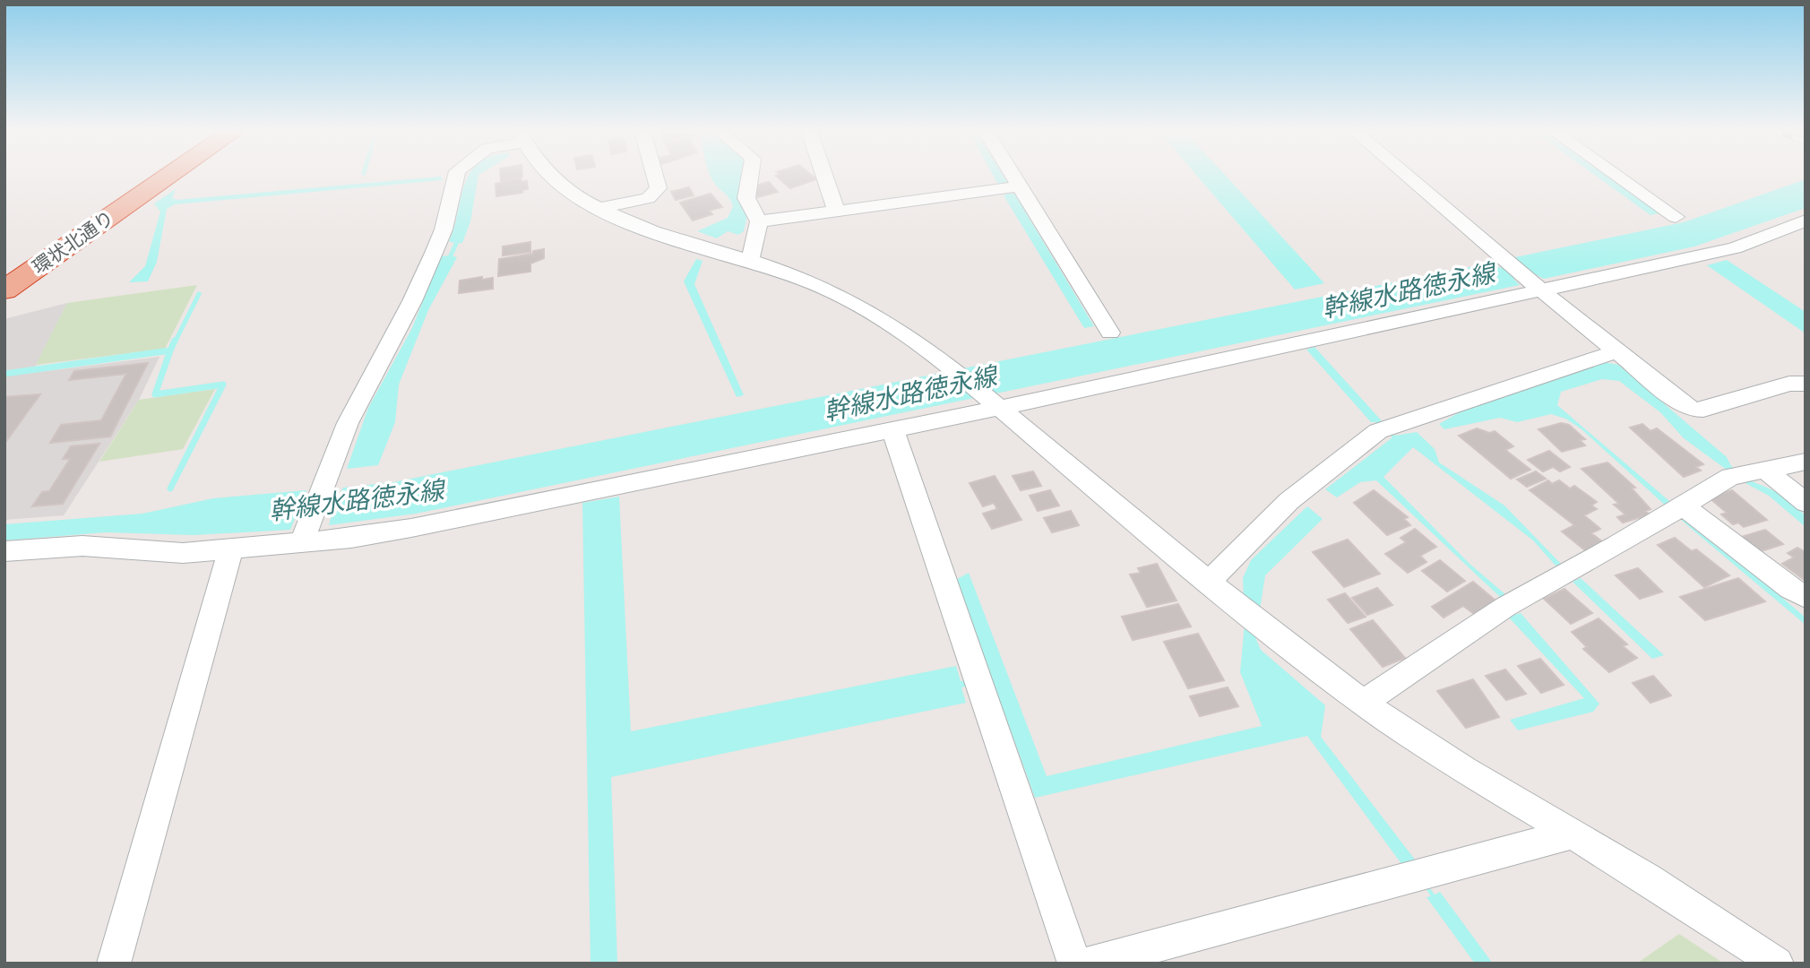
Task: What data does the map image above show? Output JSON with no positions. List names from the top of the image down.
{
  "streets": {
    "highway": ["環状北通り"]
  },
  "water": ["幹線水路徳永線"]
}
